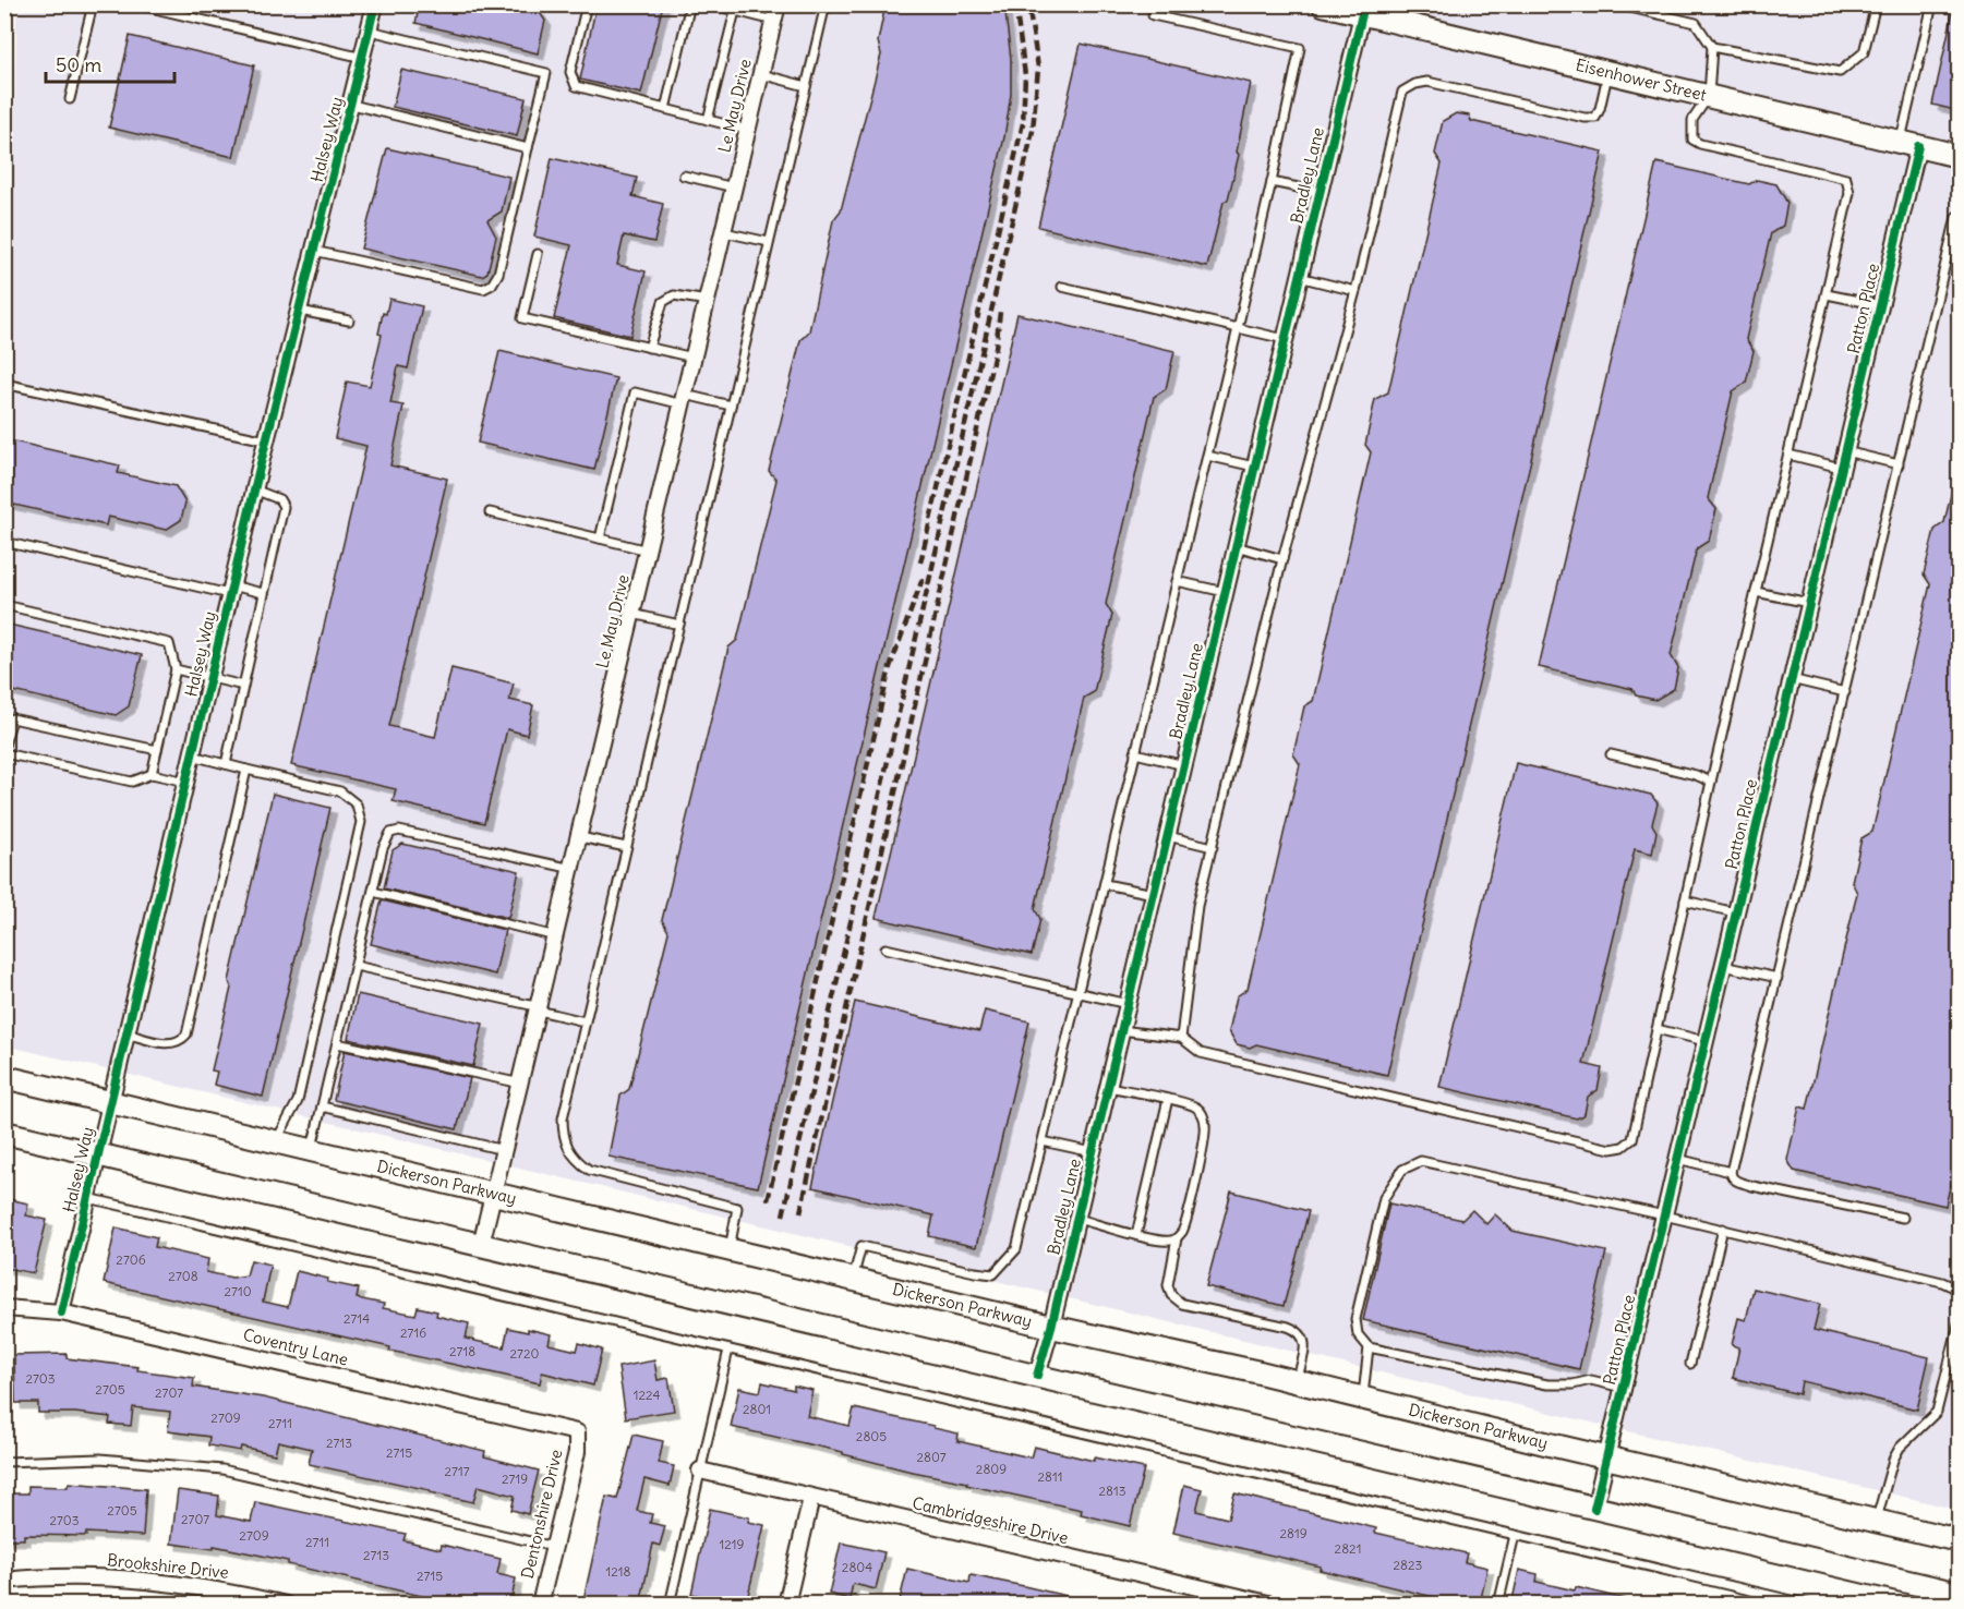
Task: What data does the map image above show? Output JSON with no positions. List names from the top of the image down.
{
  "streets": {
    "main road": ["Eisenhower Street", "Dickerson Parkway"],
    "street": [
      "Le May Drive",
      "Halsey Way",
      "Bradley Lane",
      "Patton Place",
      "Coventry Lane",
      "Dentonshire Drive",
      "Cambridgeshire Drive",
      "Brookshire Drive"
    ]
  },
  "crossings": [
    ["Eisenhower Street", "Bradley Lane"],
    ["Eisenhower Street", "Patton Place"],
    ["Le May Drive", "Dickerson Parkway"],
    ["Halsey Way", "Dickerson Parkway"],
    ["Halsey Way", "Coventry Lane"],
    ["Bradley Lane", "Dickerson Parkway"],
    ["Patton Place", "Dickerson Parkway"],
    ["Coventry Lane", "Dentonshire Drive"]
  ],
  "house_numbers": [
    "2706",
    "2708",
    "2710",
    "2714",
    "2716",
    "2718",
    "2720",
    "2703",
    "2705",
    "2707",
    "1224",
    "2801",
    "2709",
    "2711",
    "2805",
    "2713",
    "2715",
    "2807",
    "2809",
    "2717",
    "2811",
    "2719",
    "2813",
    "2705",
    "2707",
    "2703",
    "2819",
    "2709",
    "2711",
    "1219",
    "2821",
    "2713",
    "2823",
    "2804",
    "1218",
    "2715"
  ],
  "scale_bar": "50 m"
}
